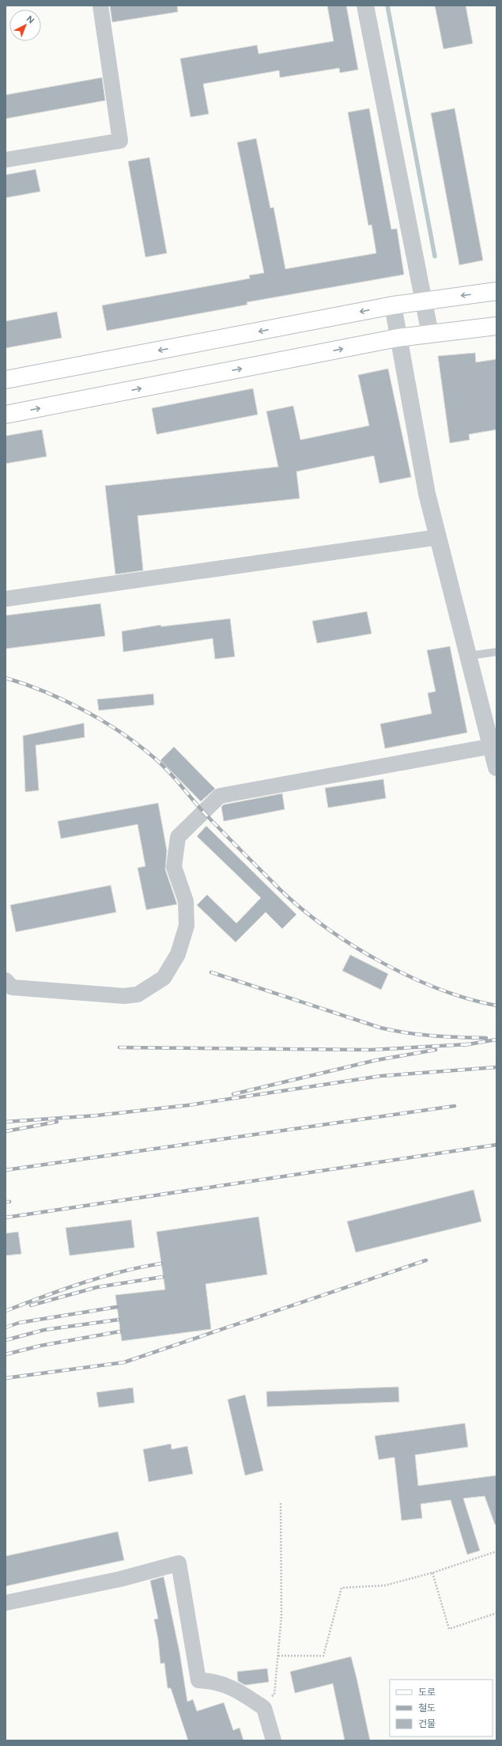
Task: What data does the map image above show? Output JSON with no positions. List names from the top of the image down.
{
  "legend": ["도로", "철도", "건물"],
  "north": "top right"
}
